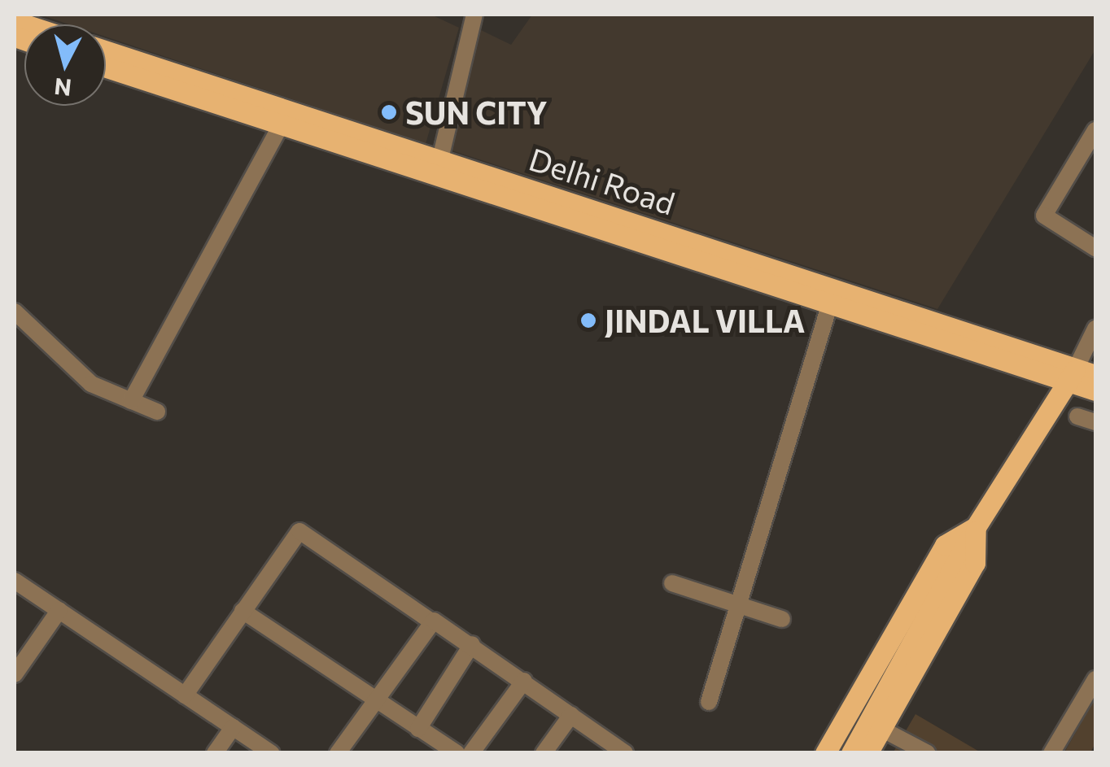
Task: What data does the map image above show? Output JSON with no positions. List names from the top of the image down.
{
  "streets": {
    "main road": ["Delhi Road"]
  },
  "places": ["SUN CITY", "JINDAL VILLA"],
  "north": "bottom"
}
